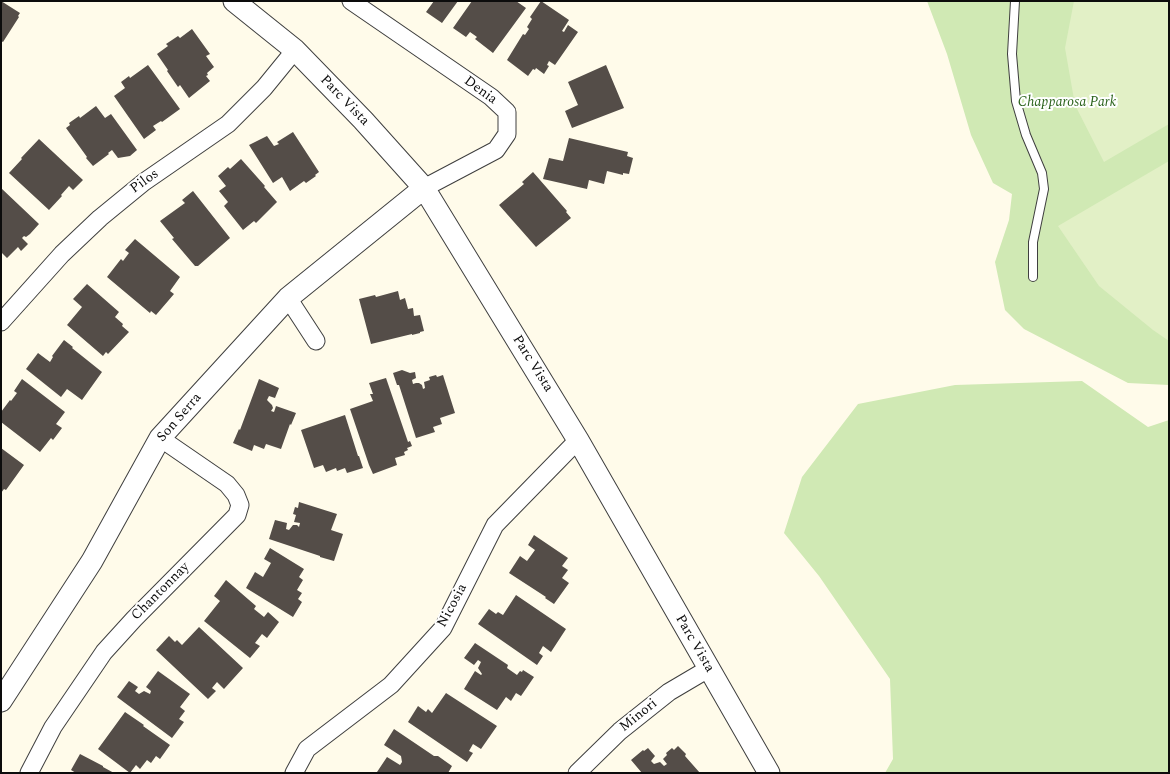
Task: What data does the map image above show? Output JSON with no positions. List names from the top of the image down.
{
  "streets": {
    "street": [
      "Denia",
      "Parc Vista",
      "Pilos",
      "Son Serra",
      "Chantonnay",
      "Nicosia",
      "Minori"
    ]
  },
  "crossings": [
    ["Denia", "Parc Vista"],
    ["Denia", "Son Serra"],
    ["Parc Vista", "Pilos"],
    ["Parc Vista", "Son Serra"],
    ["Parc Vista", "Nicosia"],
    ["Parc Vista", "Minori"],
    ["Son Serra", "Chantonnay"]
  ],
  "parks": ["Chapparosa Park"]
}
